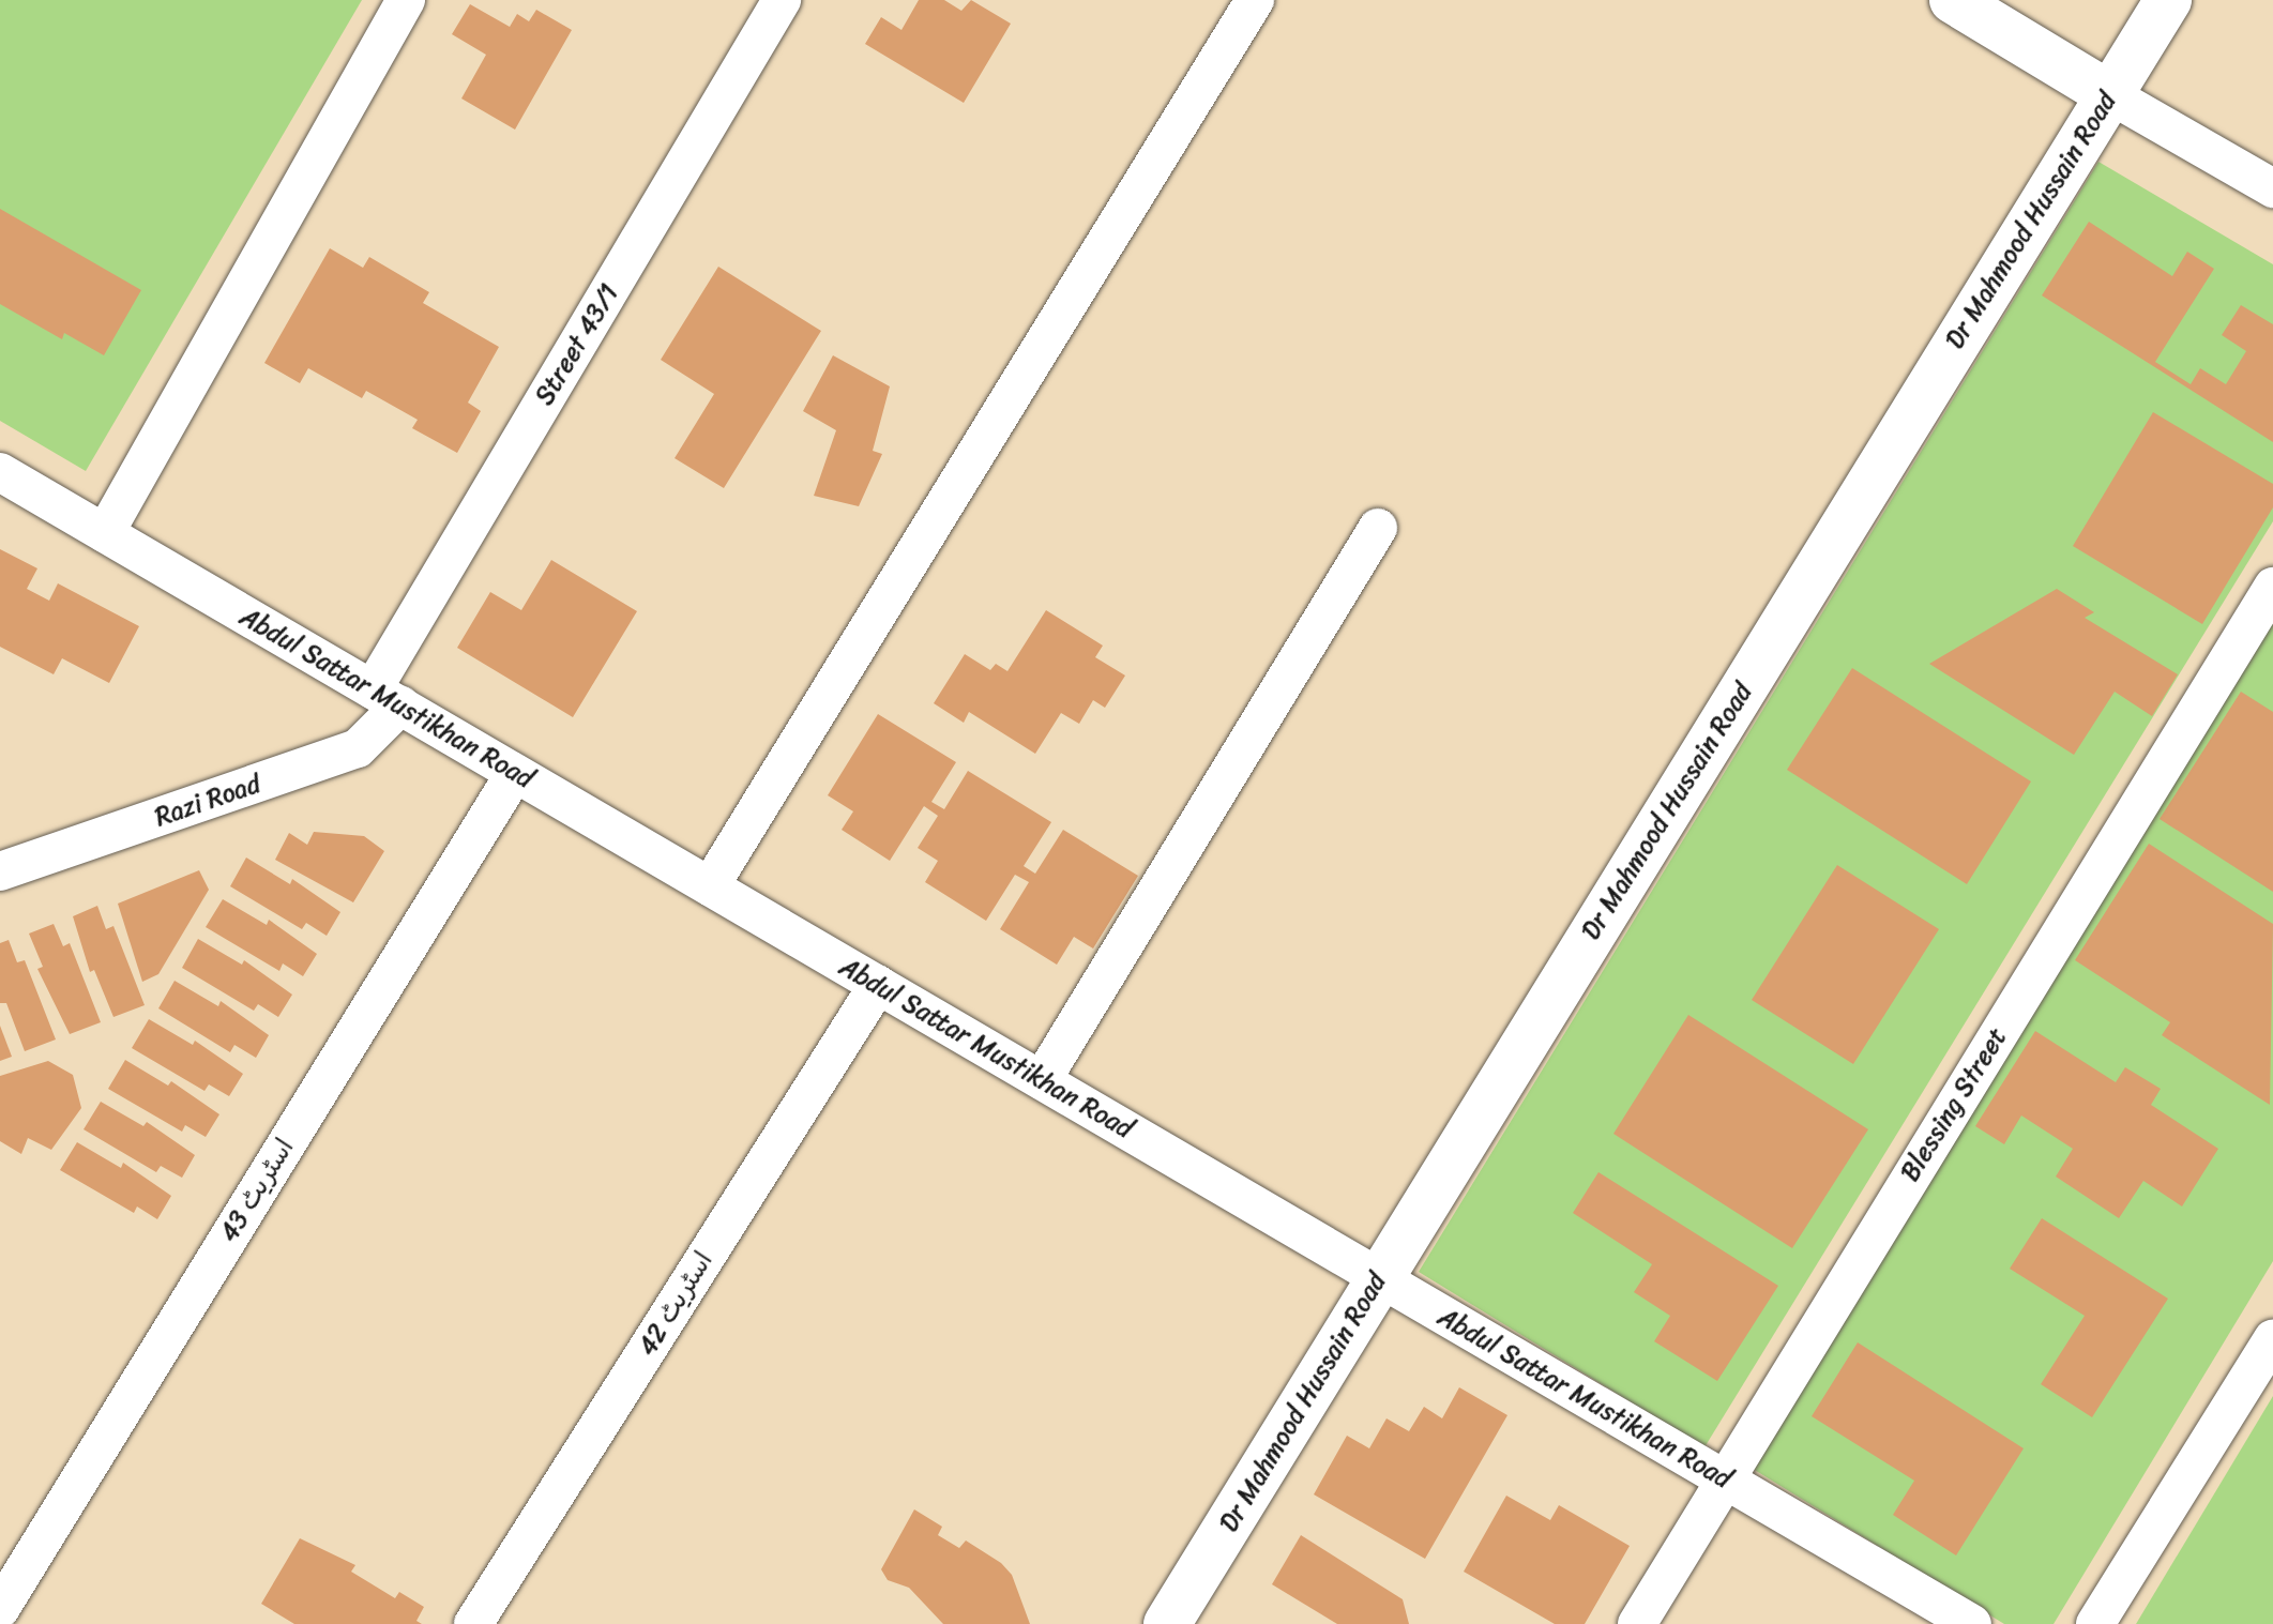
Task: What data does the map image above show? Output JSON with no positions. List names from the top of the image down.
{
  "streets": {
    "main road": ["Dr Mahmood Hussain Road"],
    "street": [
      "Street 43/1",
      "Abdul Sattar Mustikhan Road",
      "Razi Road",
      "Blessing Street",
      "اسٹریٹ 43",
      "اسٹریٹ 42"
    ]
  },
  "crossings": [
    ["Dr Mahmood Hussain Road", "Abdul Sattar Mustikhan Road"],
    ["Street 43/1", "Abdul Sattar Mustikhan Road"],
    ["Street 43/1", "Razi Road"],
    ["Abdul Sattar Mustikhan Road", "Razi Road"],
    ["Abdul Sattar Mustikhan Road", "Blessing Street"],
    ["Abdul Sattar Mustikhan Road", "اسٹریٹ 43"],
    ["Abdul Sattar Mustikhan Road", "اسٹریٹ 42"]
  ]
}
